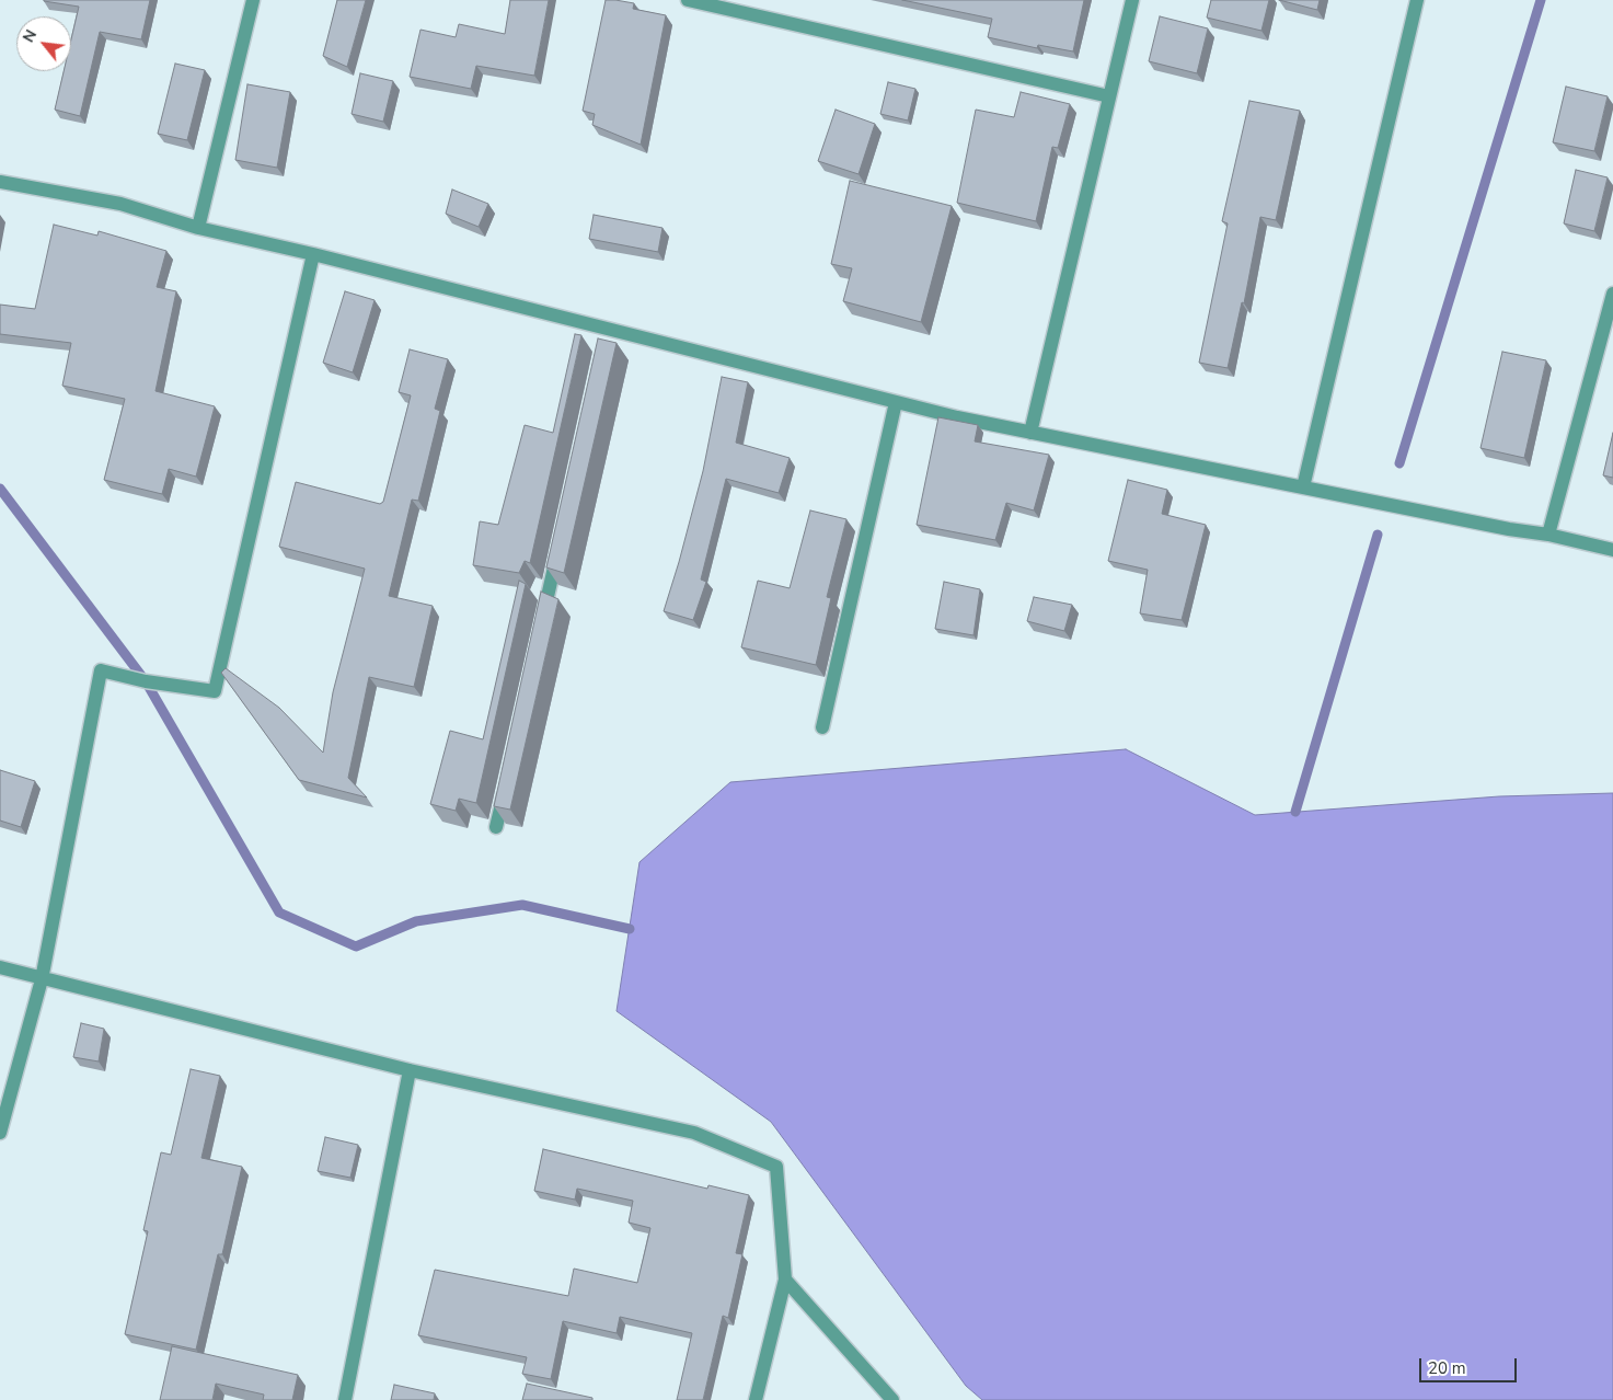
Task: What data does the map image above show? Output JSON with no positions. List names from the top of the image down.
{
  "scale_bar": "20 m",
  "north": "top left"
}
